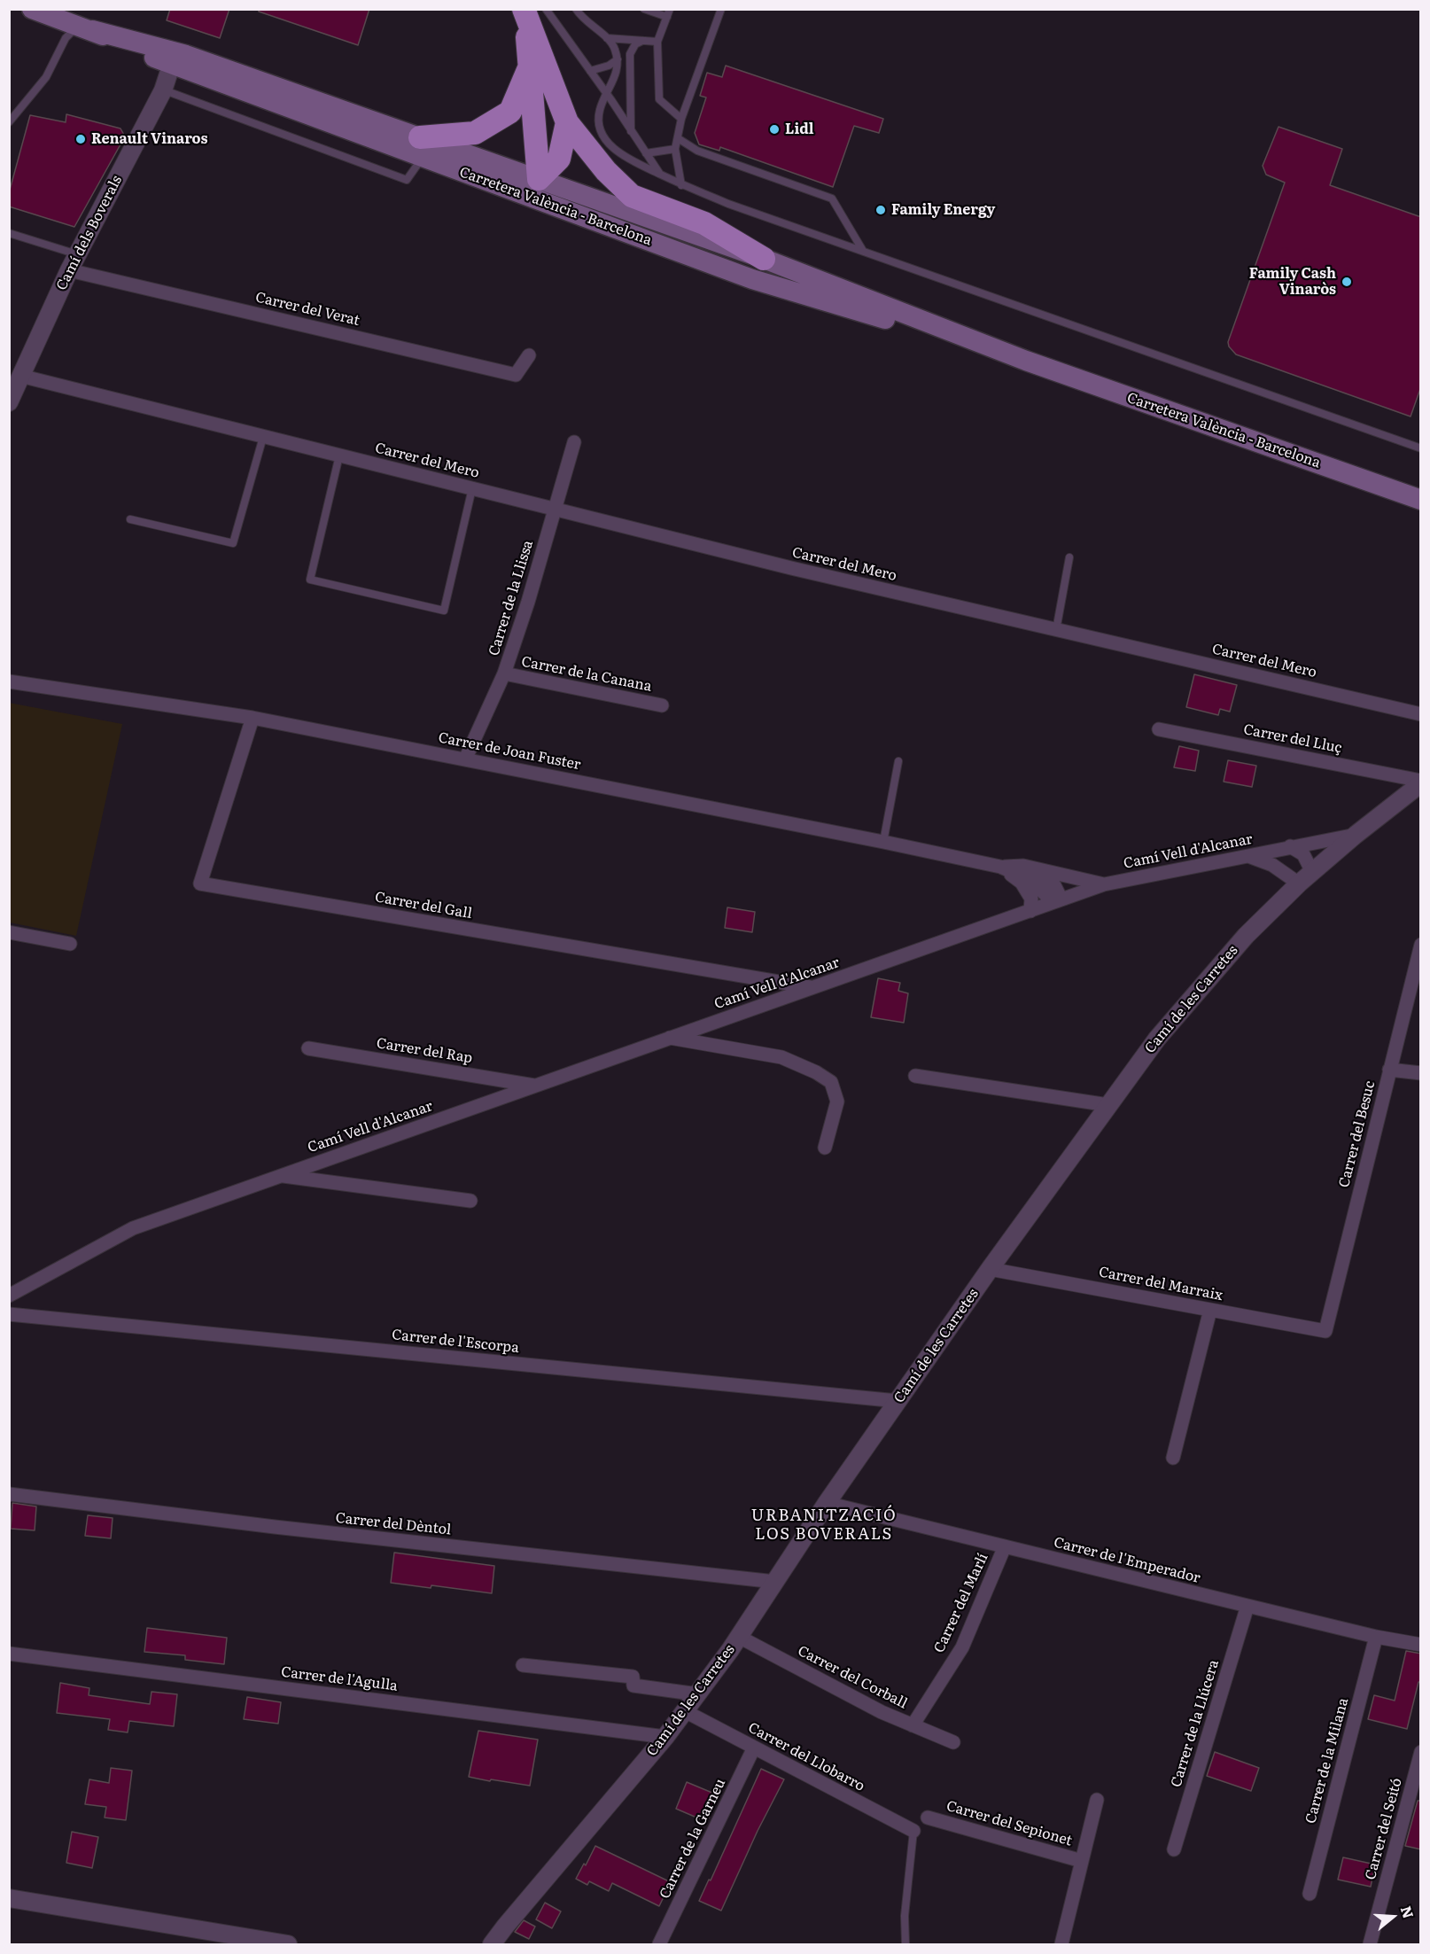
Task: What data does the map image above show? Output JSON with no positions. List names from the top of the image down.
{
  "streets": {
    "main road": ["Carretera València - Barcelona"],
    "street": [
      "Camí dels Boverals",
      "Carrer del Verat",
      "Carrer del Mero",
      "Carrer de la Llissa",
      "Carrer de la Canana",
      "Carrer del Lluç",
      "Carrer de Joan Fuster",
      "Camí Vell d'Alcanar",
      "Carrer del Gall",
      "Camí de les Carretes",
      "Carrer del Rap",
      "Carrer del Besuc",
      "Carrer del Marraix",
      "Carrer de l'Escorpa",
      "Carrer del Dèntol",
      "Carrer de l'Emperador",
      "Carrer del Marlí",
      "Carrer del Corball",
      "Carrer de l'Agulla",
      "Carrer de la Llúcera",
      "Carrer del Llobarro",
      "Carrer de la Milana",
      "Carrer del Sepionet",
      "Carrer del Seitó",
      "Carrer de la Garneu"
    ]
  },
  "crossings": [
    ["Carretera València - Barcelona", "Camí dels Boverals"],
    ["Camí dels Boverals", "Carrer del Verat"],
    ["Camí dels Boverals", "Carrer del Mero"],
    ["Carrer del Mero", "Carrer de la Llissa"],
    ["Carrer de la Llissa", "Carrer de la Canana"],
    ["Carrer de la Llissa", "Carrer de Joan Fuster"],
    ["Carrer del Lluç", "Camí de les Carretes"],
    ["Carrer de Joan Fuster", "Camí Vell d'Alcanar"],
    ["Carrer de Joan Fuster", "Carrer del Gall"],
    ["Camí Vell d'Alcanar", "Carrer del Gall"],
    ["Camí Vell d'Alcanar", "Camí de les Carretes"],
    ["Camí Vell d'Alcanar", "Carrer del Rap"],
    ["Camí de les Carretes", "Carrer del Marraix"],
    ["Camí de les Carretes", "Carrer de l'Escorpa"],
    ["Camí de les Carretes", "Carrer del Dèntol"],
    ["Camí de les Carretes", "Carrer de l'Emperador"],
    ["Camí de les Carretes", "Carrer del Corball"],
    ["Camí de les Carretes", "Carrer de l'Agulla"],
    ["Camí de les Carretes", "Carrer del Llobarro"],
    ["Carrer del Besuc", "Carrer del Marraix"],
    ["Carrer de l'Emperador", "Carrer del Marlí"],
    ["Carrer de l'Emperador", "Carrer de la Llúcera"],
    ["Carrer de l'Emperador", "Carrer de la Milana"],
    ["Carrer del Marlí", "Carrer del Corball"],
    ["Carrer del Llobarro", "Carrer de la Garneu"]
  ],
  "districts": ["URBANITZACIÓ LOS BOVERALS"],
  "places": [
    "Lidl",
    "Renault Vinaros",
    "Family Energy",
    "Family Cash Vinaròs"
  ],
  "north": "right"
}
